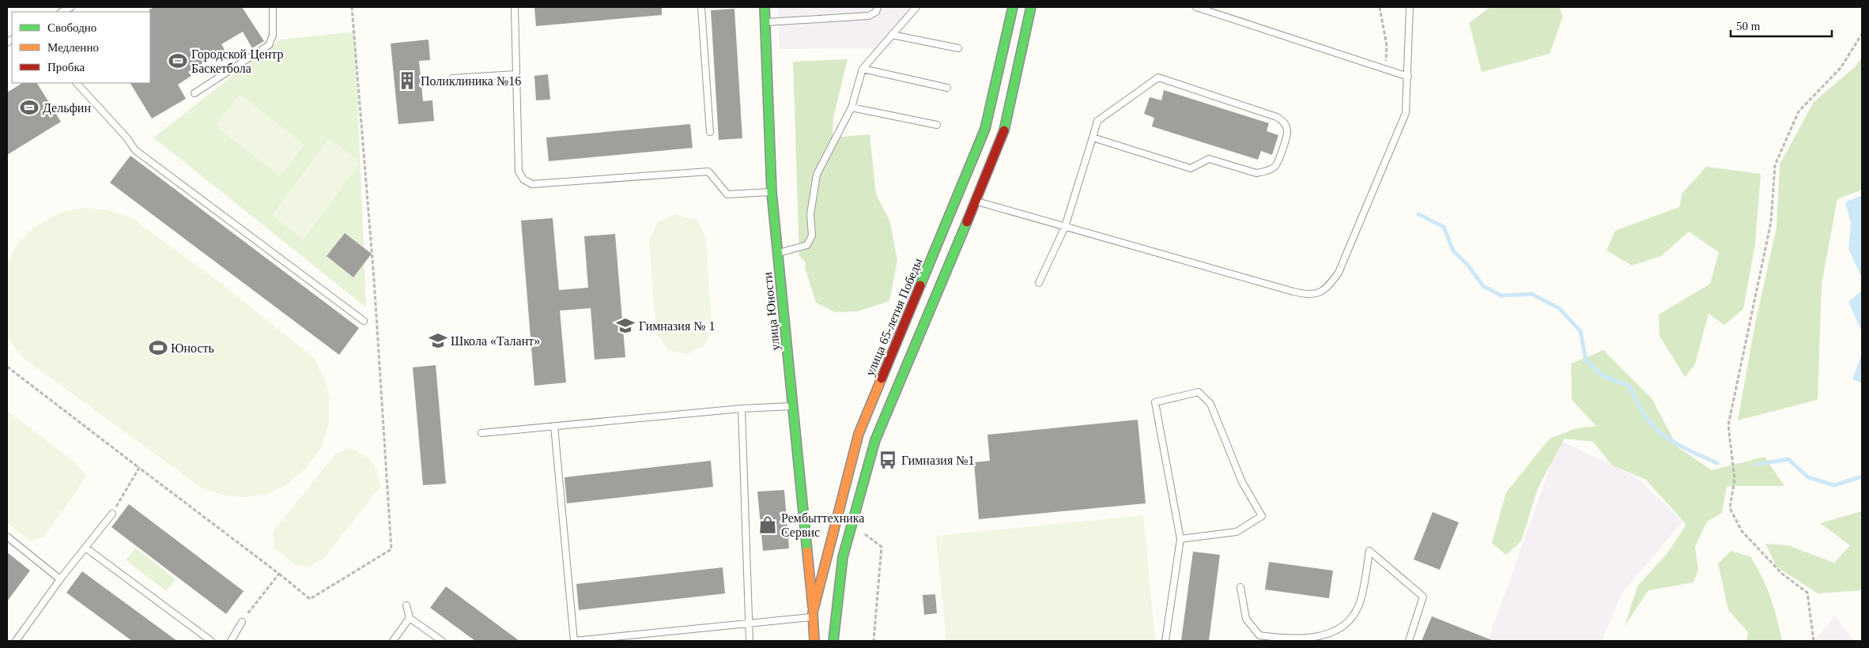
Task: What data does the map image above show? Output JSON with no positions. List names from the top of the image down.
{
  "streets": {
    "main road": ["улица Юности", "улица 65-летия Победы"]
  },
  "crossings": [
    ["улица Юности", "улица 65-летия Победы"]
  ],
  "places": {
    "sports": ["Городской Центр Баскетбола", "Дельфин", "Юность"],
    "building": ["Поликлиника №16"],
    "school or university": ["Гимназия № 1", "Школа «Талант»"],
    "bus stop": ["Гимназия №1"],
    "shop": ["Рембыттехника Сервис"]
  },
  "legend": ["Свободно", "Медленно", "Пробка"],
  "scale_bar": "50 m"
}
